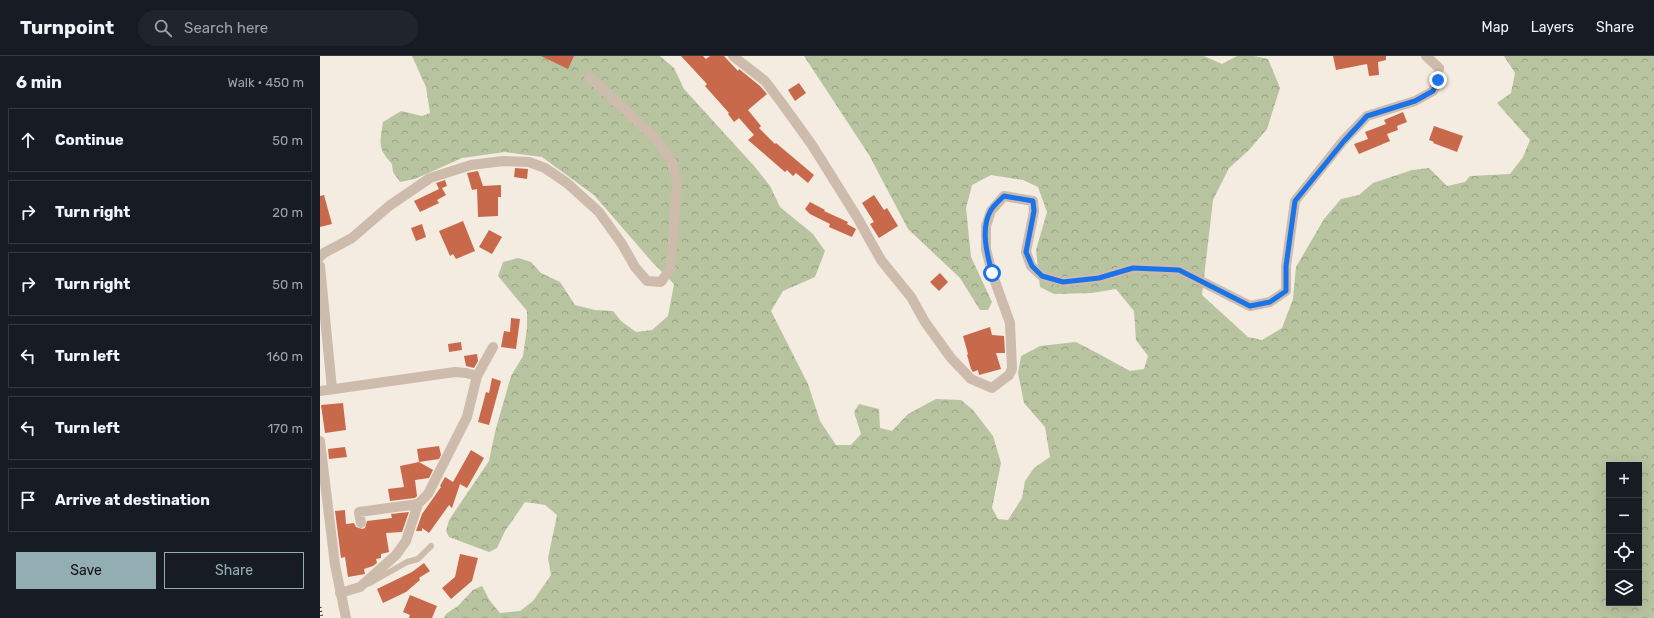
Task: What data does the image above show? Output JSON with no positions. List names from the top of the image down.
{
  "page": {
    "header": "Turnpoint",
    "search": "Search here",
    "nav": ["Map", "Layers", "Share"],
    "heading": ["6 min", "Walk · 450 m"],
    "list": [
      ["Continue", "50 m"],
      ["Turn right", "20 m"],
      ["Turn right", "50 m"],
      ["Turn left", "160 m"],
      ["Turn left", "170 m"],
      "Arrive at destination"
    ],
    "map_buttons": ["+", "−"],
    "buttons": ["Save", "Share"]
  }
}
